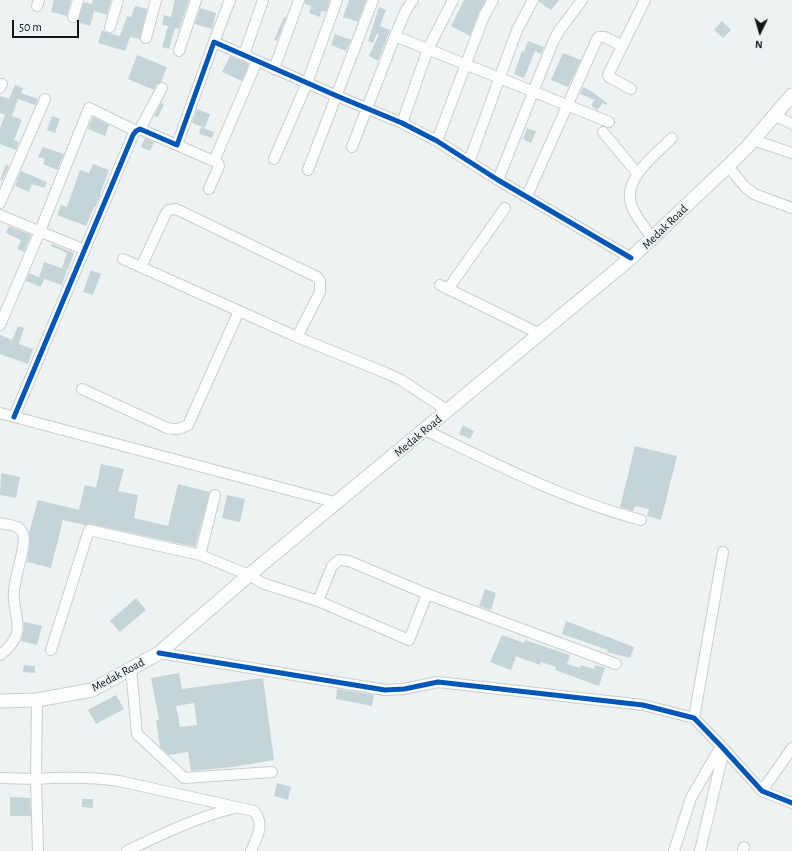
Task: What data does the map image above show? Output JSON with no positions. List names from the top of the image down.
{
  "streets": {
    "main road": ["Medak Road"]
  },
  "scale_bar": "50 m",
  "north": "bottom"
}
